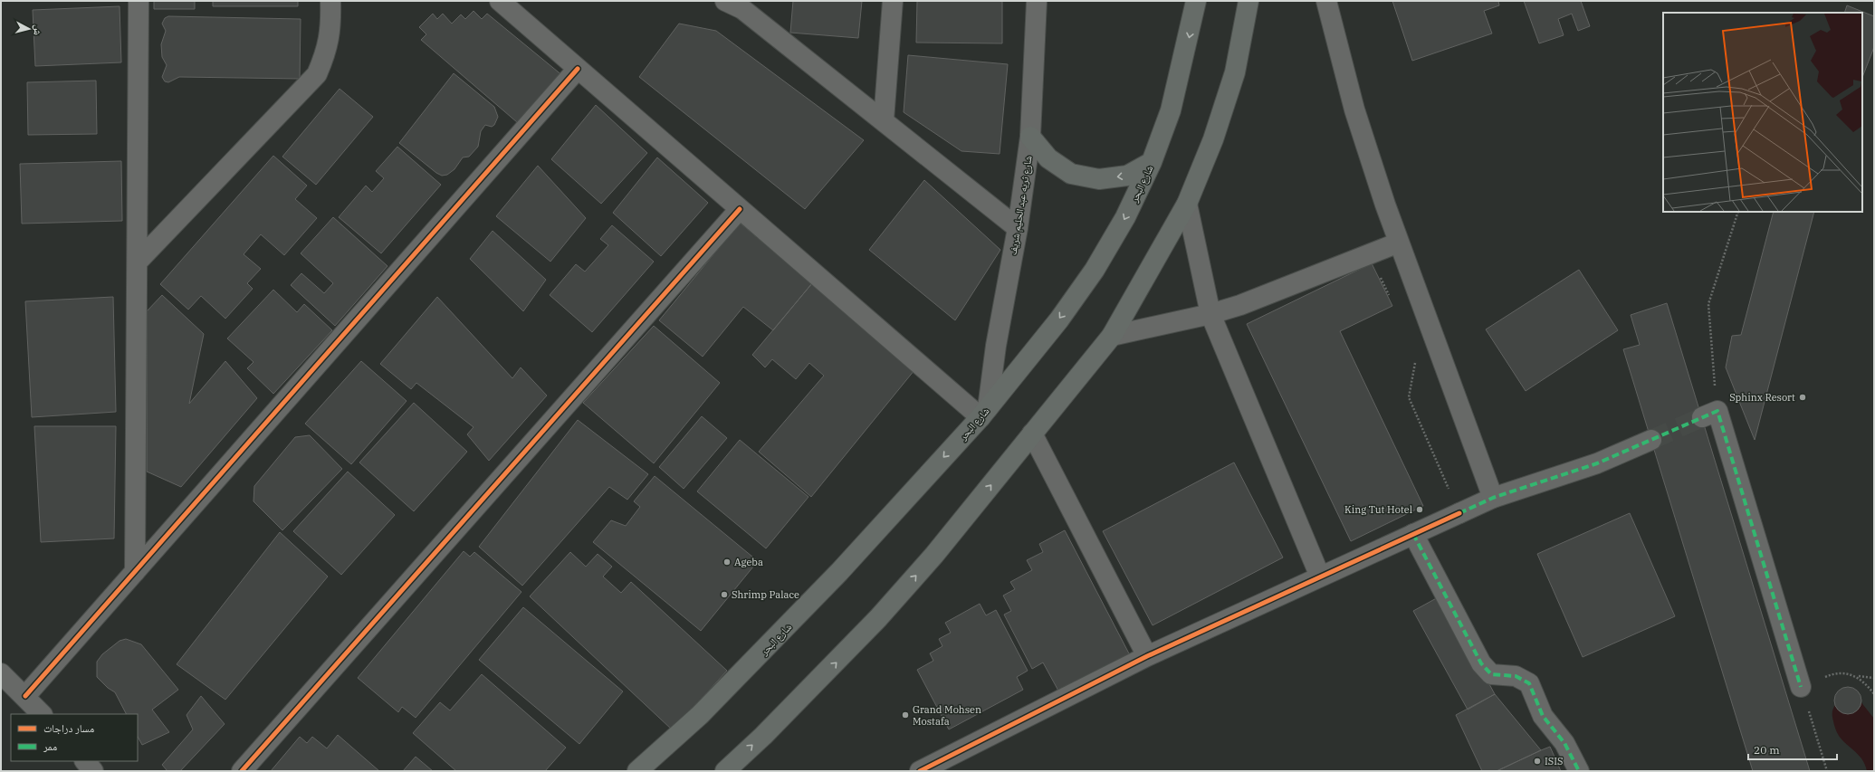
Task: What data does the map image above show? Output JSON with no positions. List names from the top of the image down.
{
  "streets": {
    "main road": ["شارع البحر"],
    "street": ["شارع ثريه عبد الحليم شريف"]
  },
  "crossings": [
    ["شارع البحر", "شارع ثريه عبد الحليم شريف"]
  ],
  "places": [
    "Sphinx Resort",
    "King Tut Hotel",
    "Ageba",
    "Shrimp Palace",
    "Grand Mohsen Mostafa",
    "ISIS"
  ],
  "legend": ["مسار دراجات", "ممر"],
  "scale_bar": "20 m",
  "north": "right"
}
